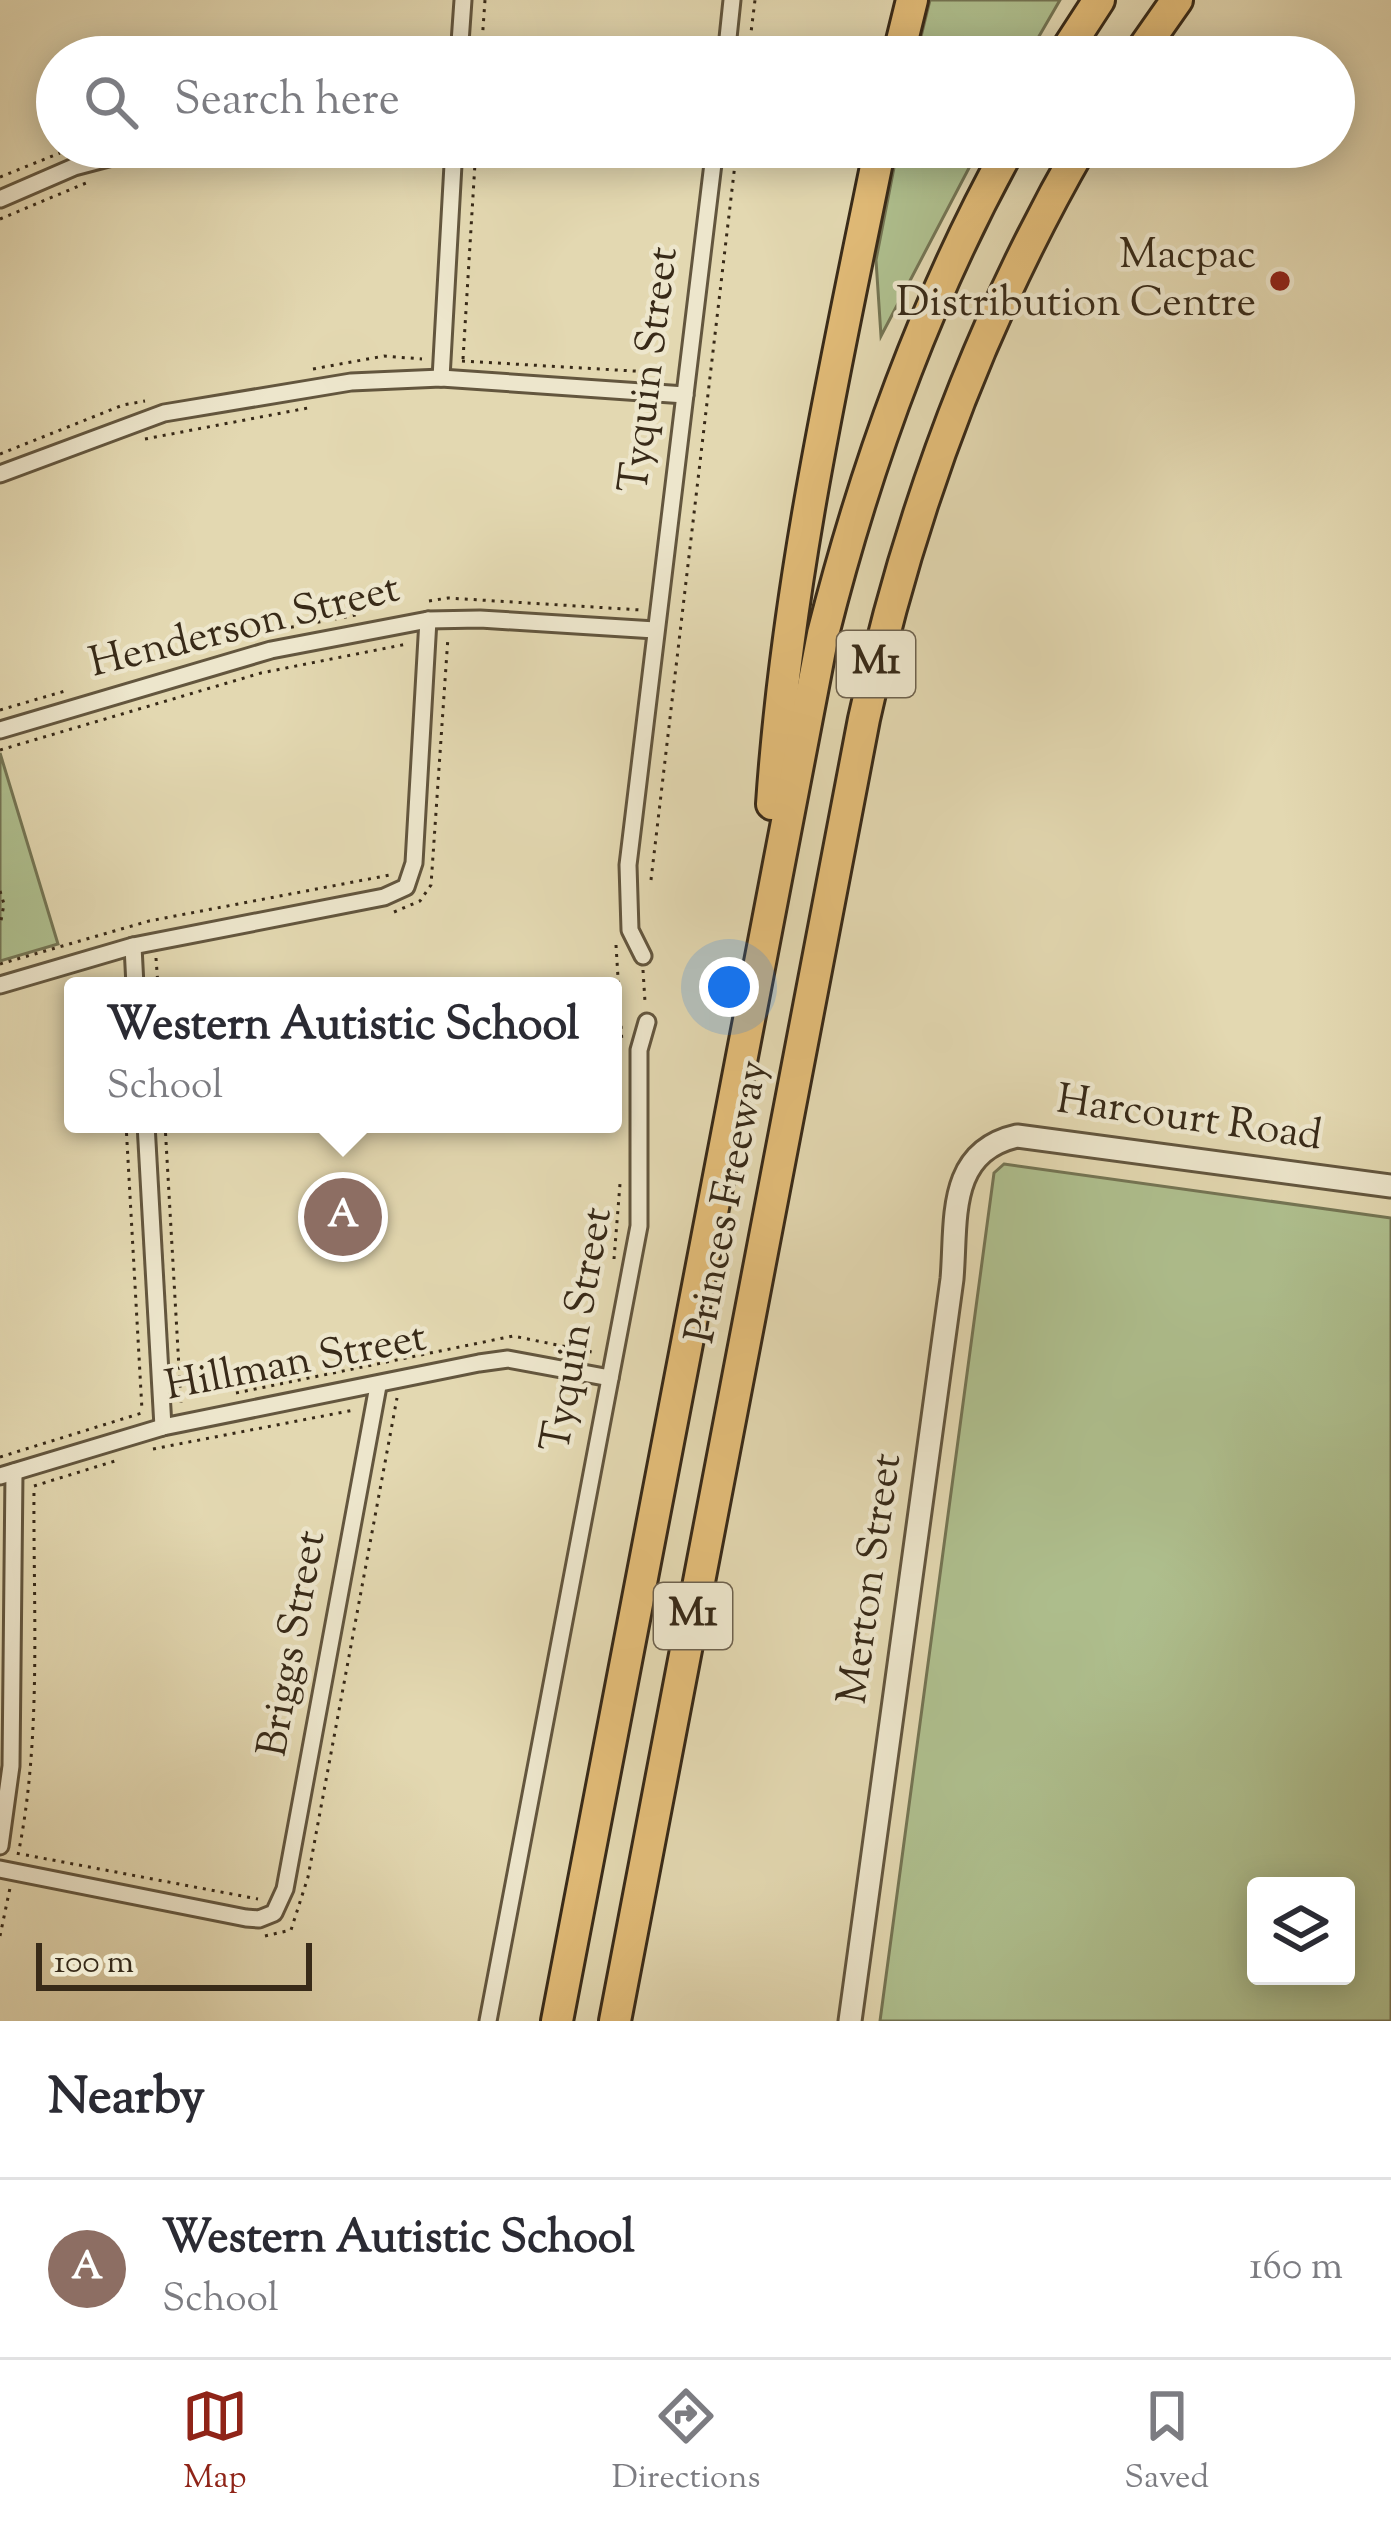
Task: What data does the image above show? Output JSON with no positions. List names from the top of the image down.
{
  "streets": {
    "highway": ["M1", "Princes Freeway"],
    "street": [
      "Tyquin Street",
      "Henderson Street",
      "Harcourt Road",
      "Hillman Street",
      "Merton Street",
      "Briggs Street"
    ]
  },
  "crossings": [
    ["Tyquin Street", "Henderson Street"],
    ["Tyquin Street", "Hillman Street"],
    ["Harcourt Road", "Merton Street"],
    ["Hillman Street", "Briggs Street"]
  ],
  "places": ["Macpac Distribution Centre"],
  "scale_bar": "100 m",
  "page": {
    "search": "Search here",
    "popup": ["Western Autistic School", "School"],
    "pins": "A",
    "scale": "100 m",
    "heading": "Nearby",
    "list": [
      {
        "mark": "A",
        "name": "Western Autistic School",
        "note": "School",
        "value": "160 m"
      }
    ],
    "nav": ["Map", "Directions", "Saved"]
  }
}
